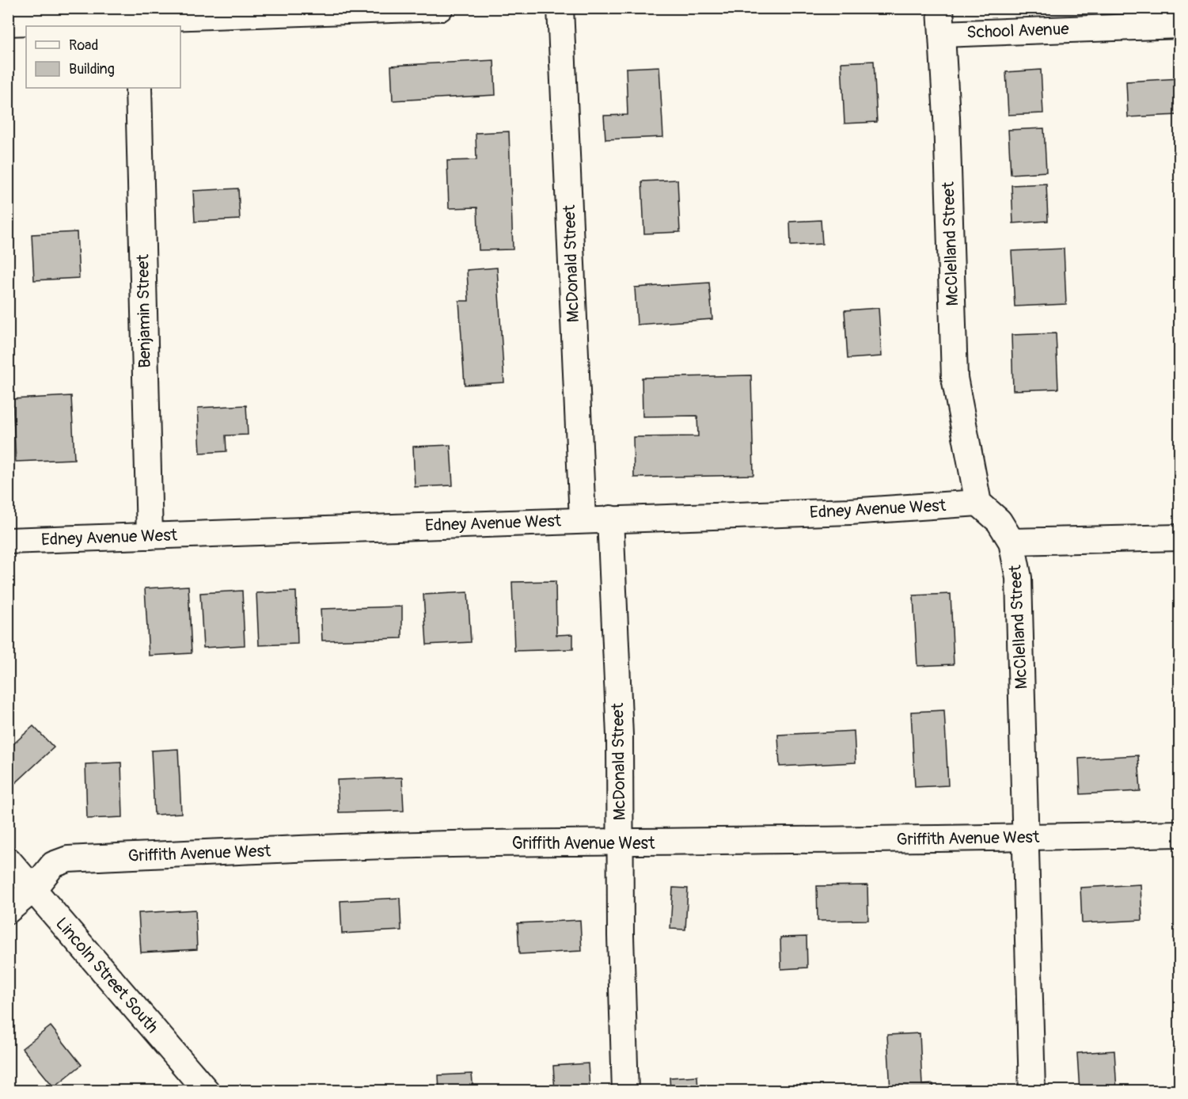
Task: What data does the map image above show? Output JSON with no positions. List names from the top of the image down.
{
  "streets": {
    "street": [
      "School Avenue",
      "McClelland Street",
      "McDonald Street",
      "Benjamin Street",
      "Edney Avenue West",
      "Griffith Avenue West",
      "Lincoln Street South"
    ]
  },
  "crossings": [
    ["School Avenue", "McClelland Street"],
    ["McClelland Street", "Edney Avenue West"],
    ["McClelland Street", "Griffith Avenue West"],
    ["McDonald Street", "Edney Avenue West"],
    ["McDonald Street", "Griffith Avenue West"],
    ["Benjamin Street", "Edney Avenue West"],
    ["Griffith Avenue West", "Lincoln Street South"]
  ],
  "legend": ["Road", "Building"]
}
